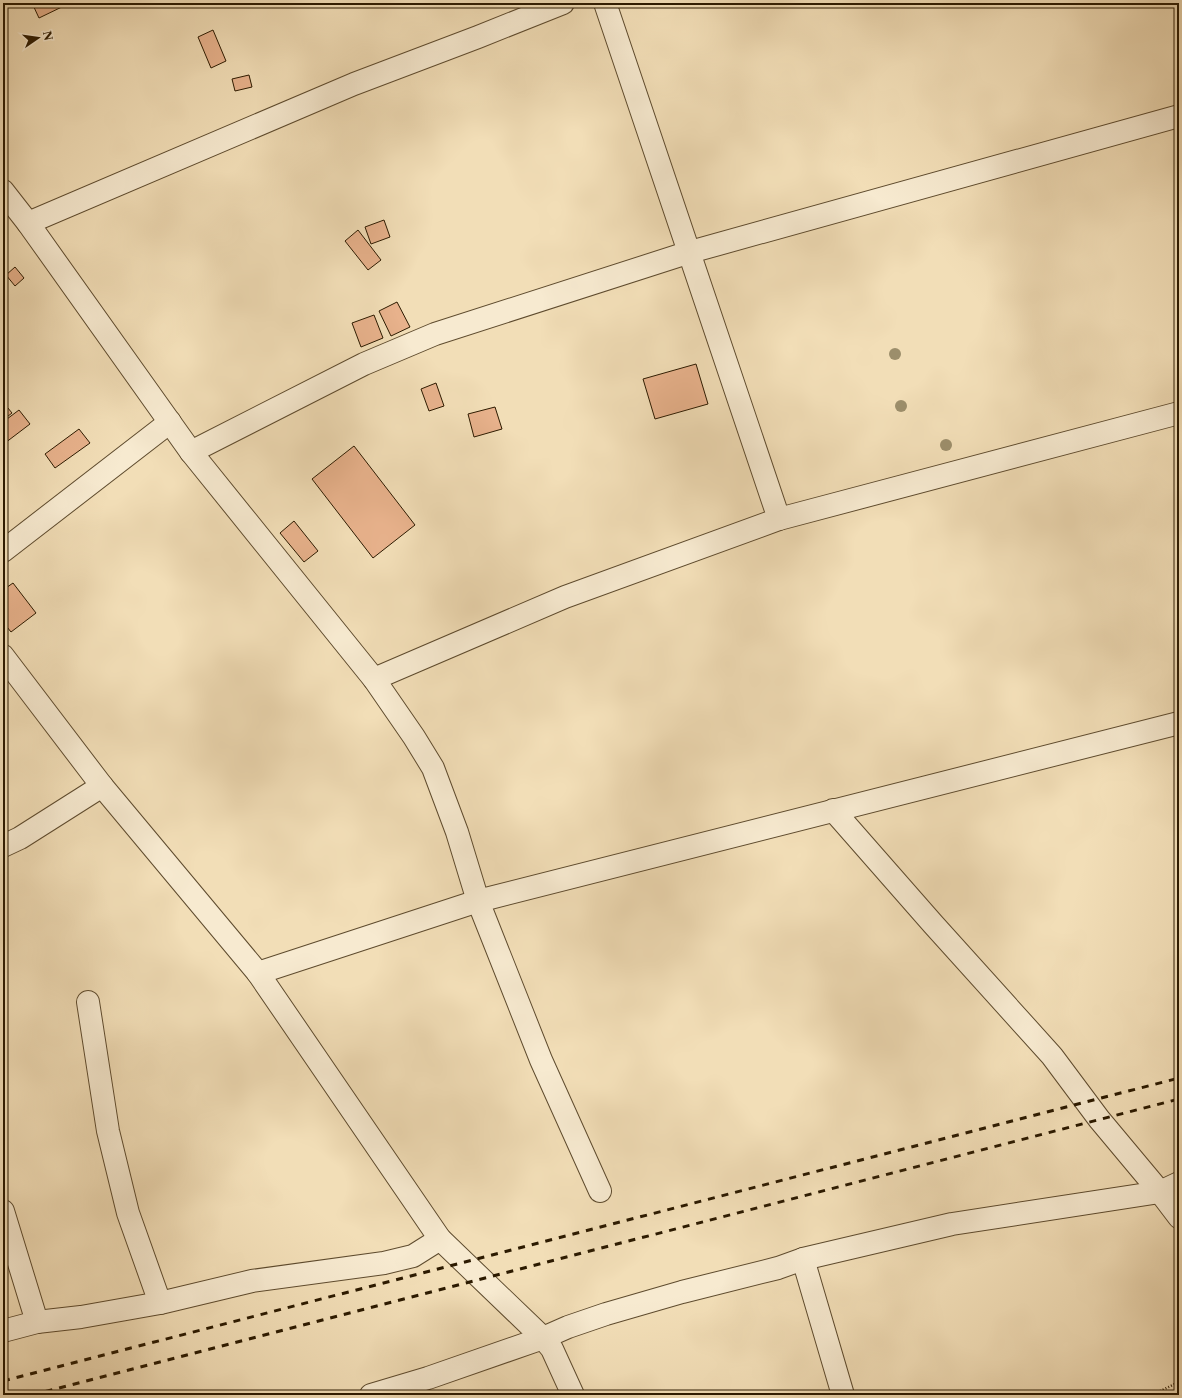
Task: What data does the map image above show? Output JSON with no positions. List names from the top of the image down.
{
  "north": "right"
}
